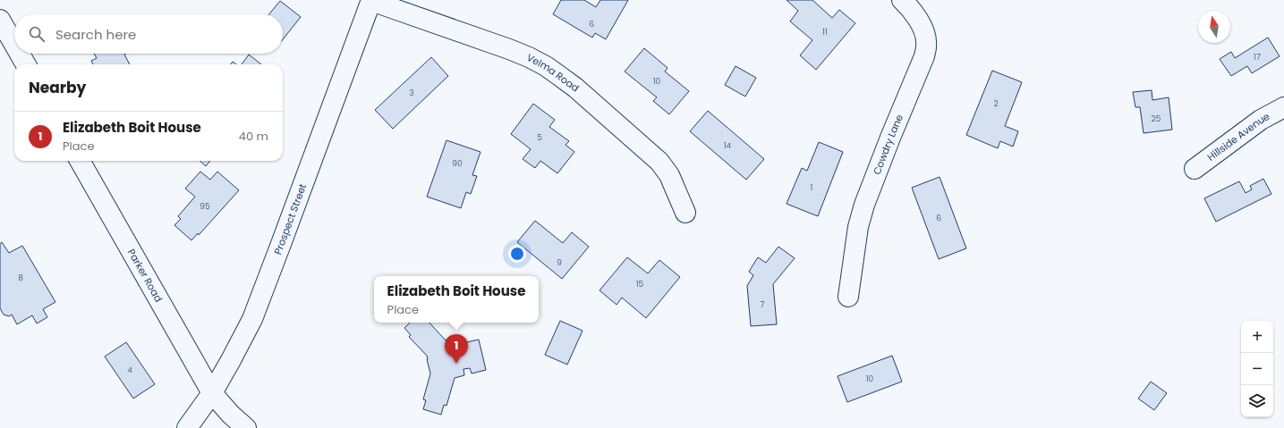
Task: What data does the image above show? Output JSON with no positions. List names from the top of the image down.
{
  "streets": {
    "street": [
      "Velma Road",
      "Hillside Avenue",
      "Cowdry Lane",
      "Prospect Street",
      "Parker Road"
    ]
  },
  "crossings": [
    ["Velma Road", "Prospect Street"],
    ["Prospect Street", "Parker Road"]
  ],
  "house_numbers": [
    "6",
    "11",
    "17",
    "10",
    "3",
    "2",
    "25",
    "5",
    "14",
    "90",
    "1",
    "95",
    "6",
    "9",
    "8",
    "15",
    "7",
    "4",
    "10"
  ],
  "north": "top",
  "page": {
    "search": "Search here",
    "heading": "Nearby",
    "list": [
      {
        "mark": "1",
        "name": "Elizabeth Boit House",
        "note": "Place",
        "value": "40 m"
      }
    ],
    "popup": ["Elizabeth Boit House", "Place"],
    "map_buttons": ["+", "−"],
    "pins": "1"
  }
}
